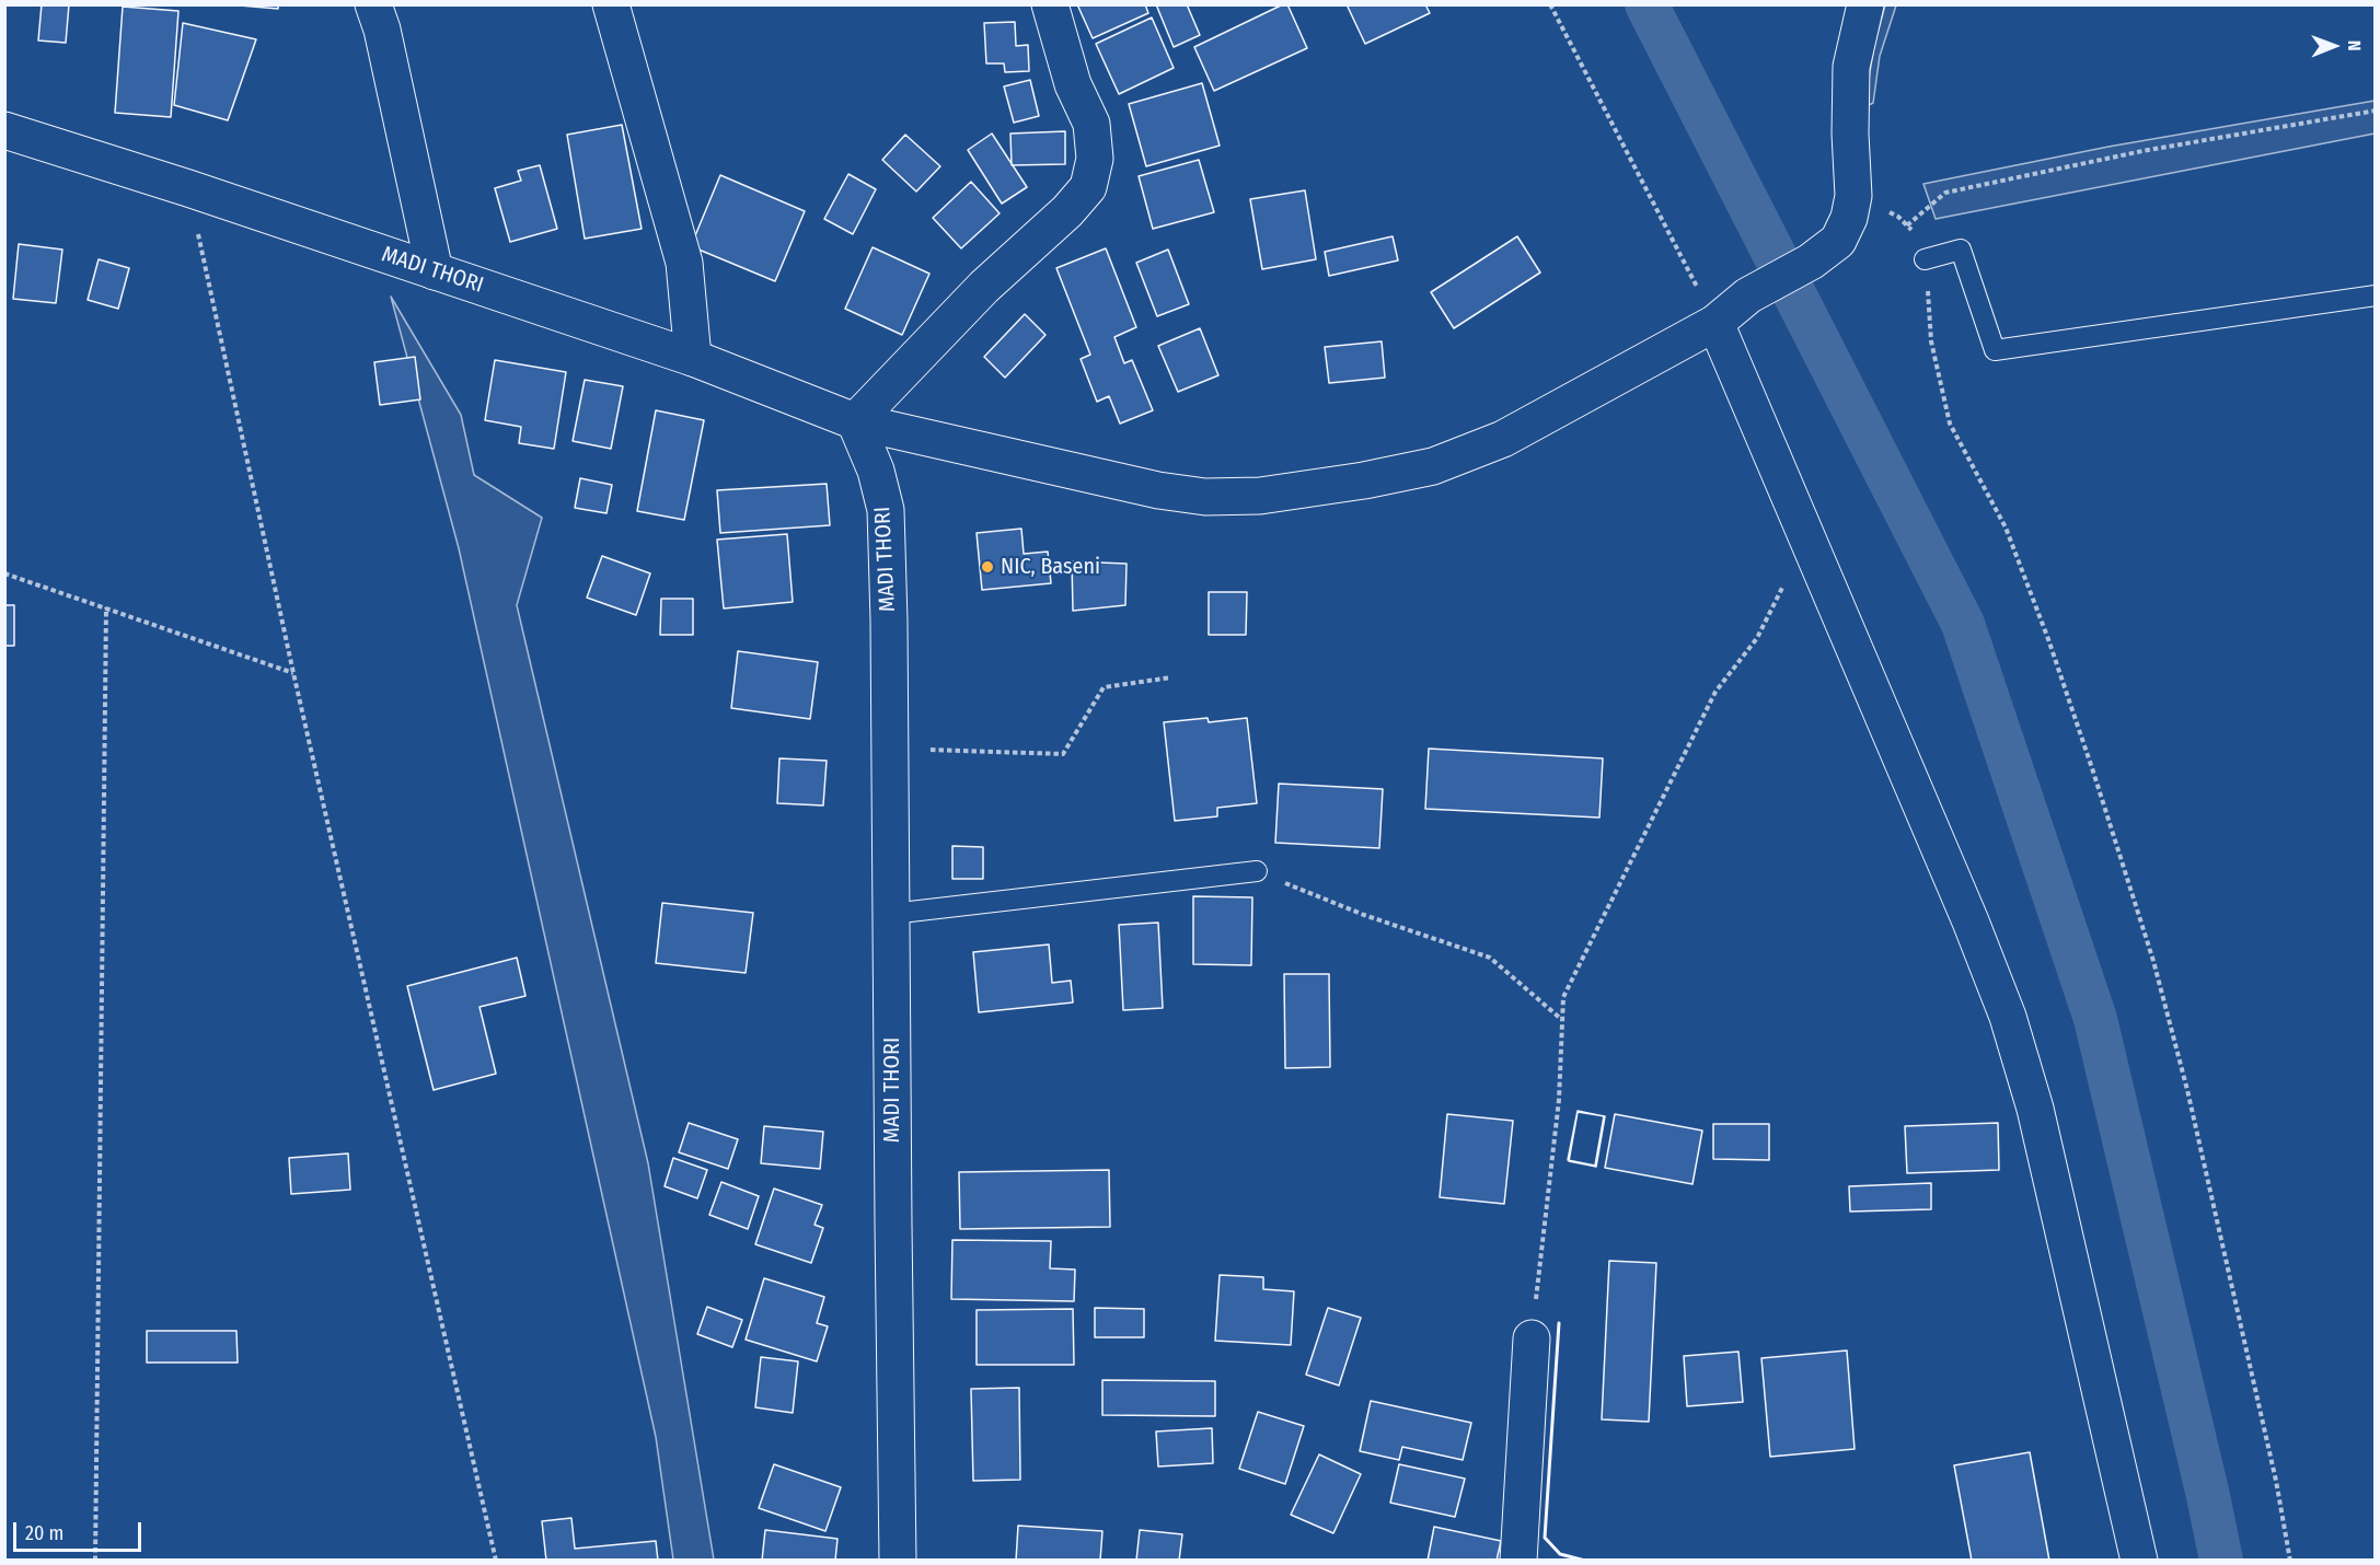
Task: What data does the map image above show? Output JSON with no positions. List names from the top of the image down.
{
  "streets": {
    "street": ["MADI THORI"]
  },
  "places": ["NIC, Baseni"],
  "scale_bar": "20 m",
  "north": "right"
}
